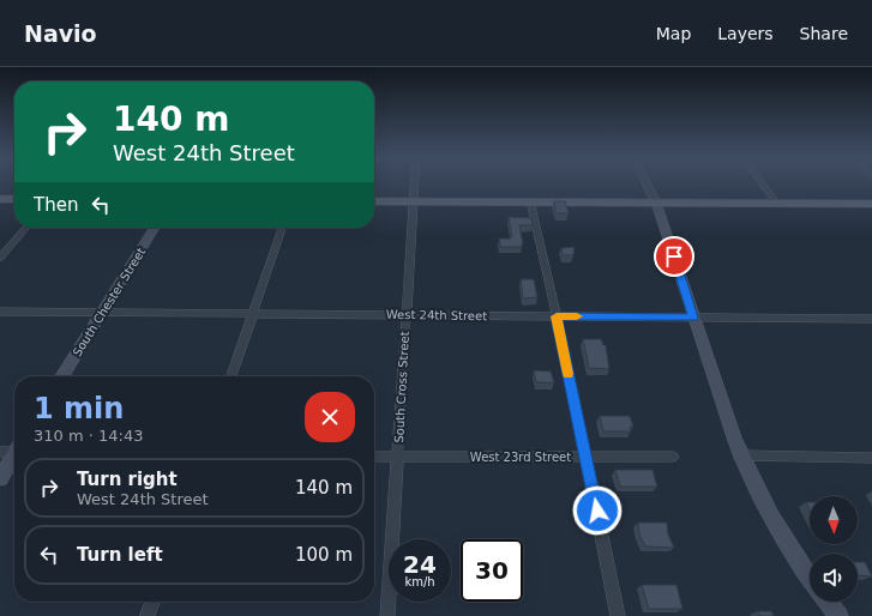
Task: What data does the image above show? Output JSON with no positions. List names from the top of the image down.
{
  "streets": {
    "main road": ["South Chester Street"],
    "street": ["West 24th Street", "South Cross Street", "West 23rd Street"]
  },
  "crossings": [
    ["South Chester Street", "West 24th Street"],
    ["West 24th Street", "South Cross Street"],
    ["South Cross Street", "West 23rd Street"]
  ],
  "north": "bottom",
  "page": {
    "header": "Navio",
    "nav": ["Map", "Layers", "Share"],
    "turn": ["140 m", "West 24th Street"],
    "then": "Then",
    "heading": ["1 min", "310 m · 14:43"],
    "list": [
      {
        "name": "Turn right",
        "note": "West 24th Street",
        "value": "140 m"
      },
      {
        "name": "Turn left",
        "value": "100 m"
      }
    ],
    "speed": "24 km/h",
    "limit": "30"
  }
}
